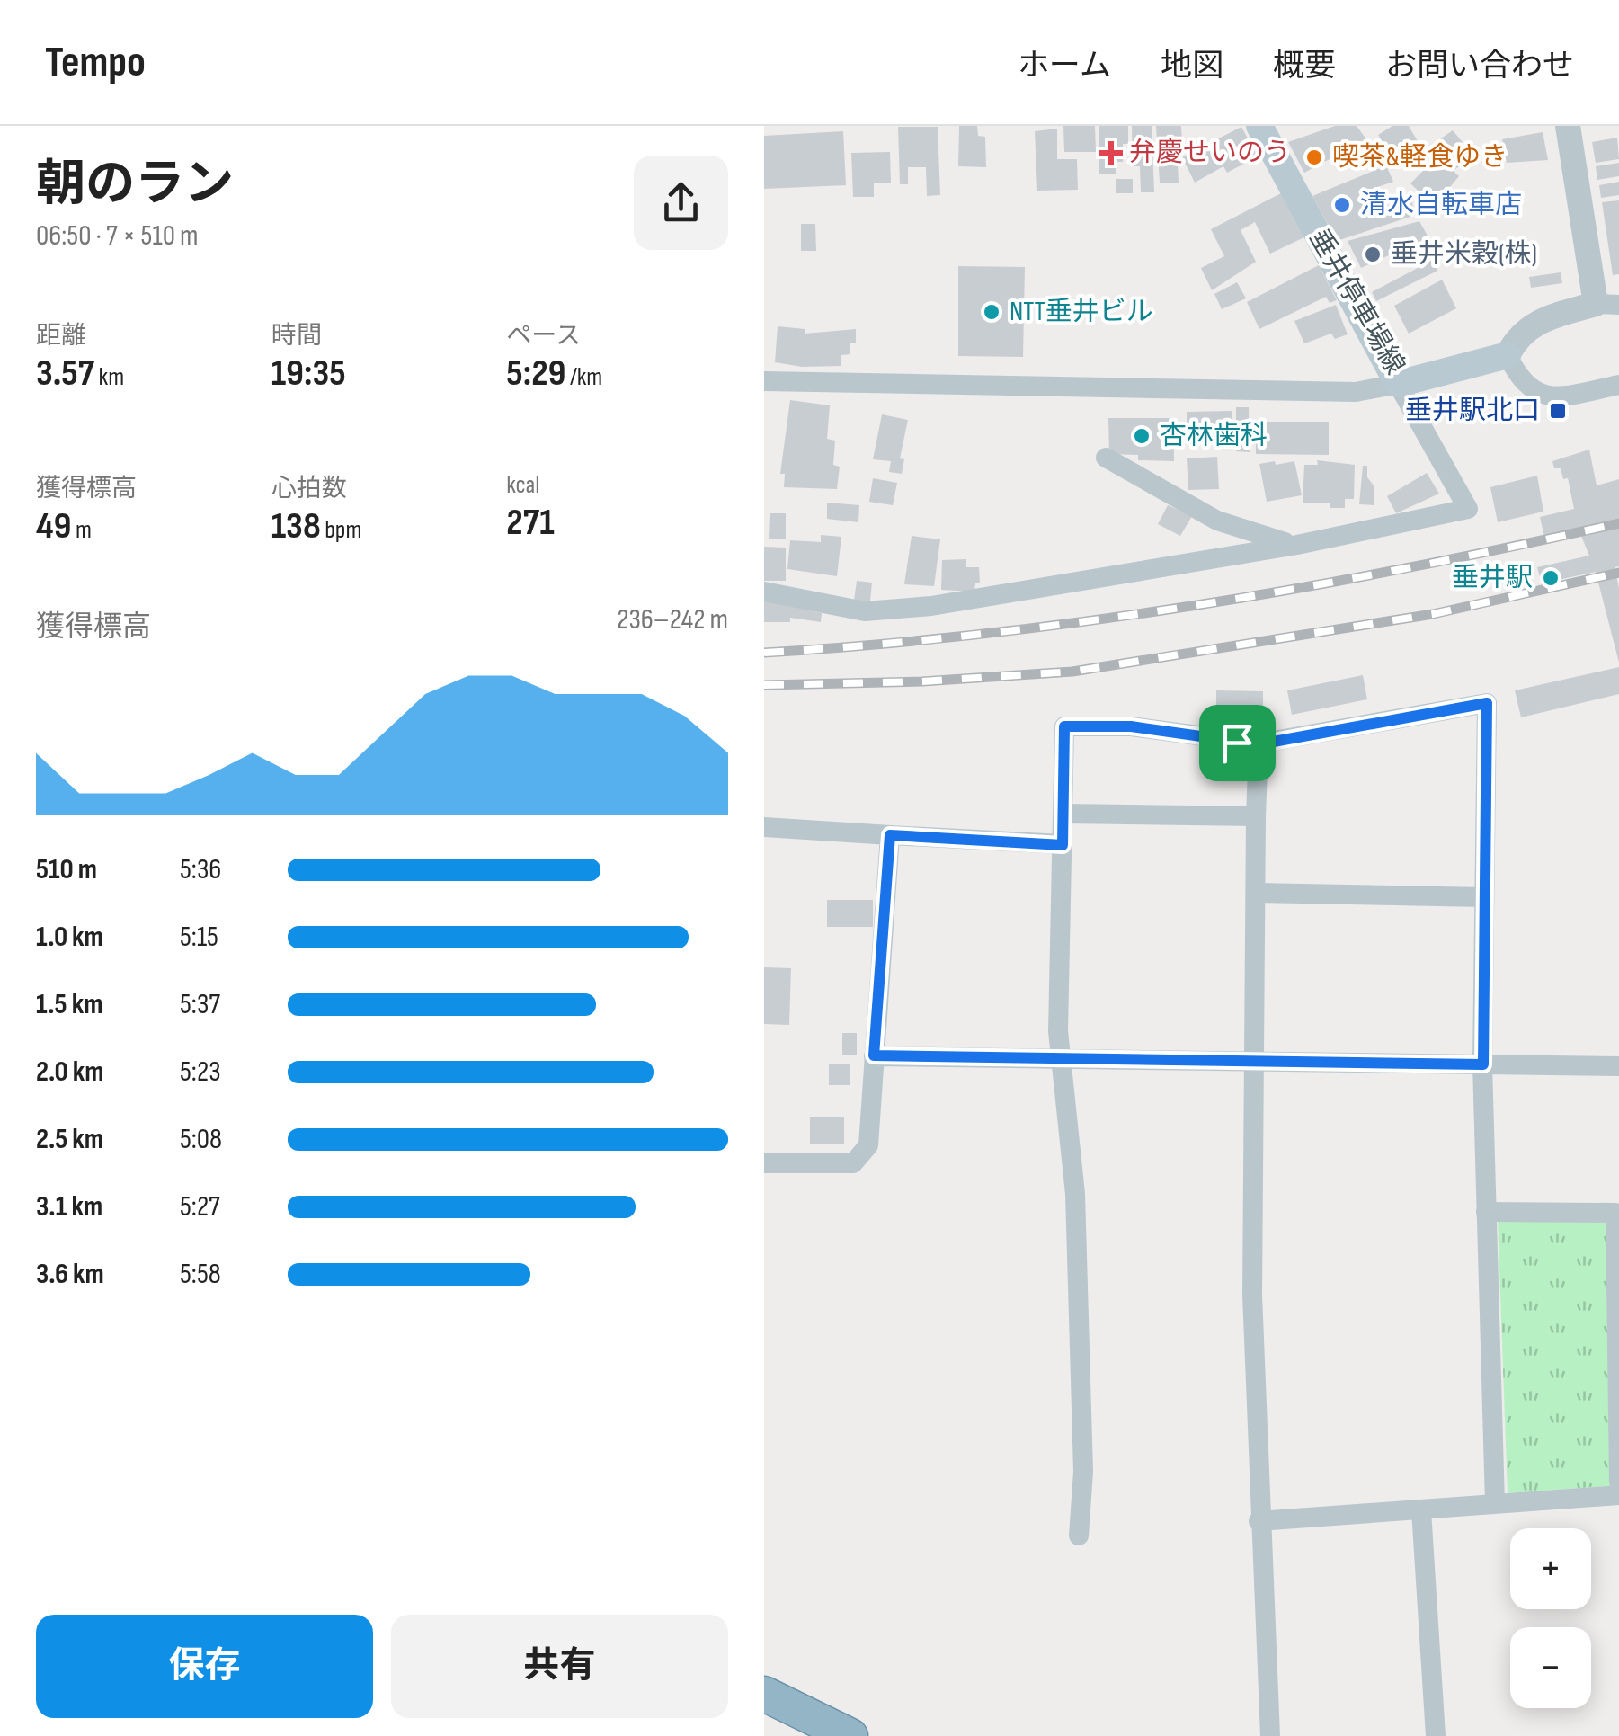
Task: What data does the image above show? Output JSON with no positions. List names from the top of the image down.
{
  "streets": {
    "main road": ["垂井停車場線"]
  },
  "places": {
    "health": ["弁慶せいのう"],
    "other": [
      "喫茶&軽食ゆき",
      "清水自転車店",
      "垂井米穀(株)",
      "NTT垂井ビル",
      "杏林歯科",
      "垂井駅"
    ],
    "transit": ["垂井駅北口"]
  },
  "page": {
    "header": "Tempo",
    "nav": [
      "ホーム",
      "地図",
      "概要",
      "お問い合わせ"
    ],
    "heading": ["朝のラン", "06:50 · 7 × 510 m"],
    "stats": [
      ["距離", "3.57 km"],
      ["時間", "19:35"],
      ["ペース", "5:29 /km"],
      ["獲得標高", "49 m"],
      ["心拍数", "138 bpm"],
      ["kcal", "271"]
    ],
    "chart": ["獲得標高", "236–242 m"],
    "list": [
      {
        "name": "510 m",
        "note": "5:36"
      },
      {
        "name": "1.0 km",
        "note": "5:15"
      },
      {
        "name": "1.5 km",
        "note": "5:37"
      },
      {
        "name": "2.0 km",
        "note": "5:23"
      },
      {
        "name": "2.5 km",
        "note": "5:08"
      },
      {
        "name": "3.1 km",
        "note": "5:27"
      },
      {
        "name": "3.6 km",
        "note": "5:58"
      }
    ],
    "map_buttons": ["+", "−"],
    "buttons": ["保存", "共有"]
  }
}
